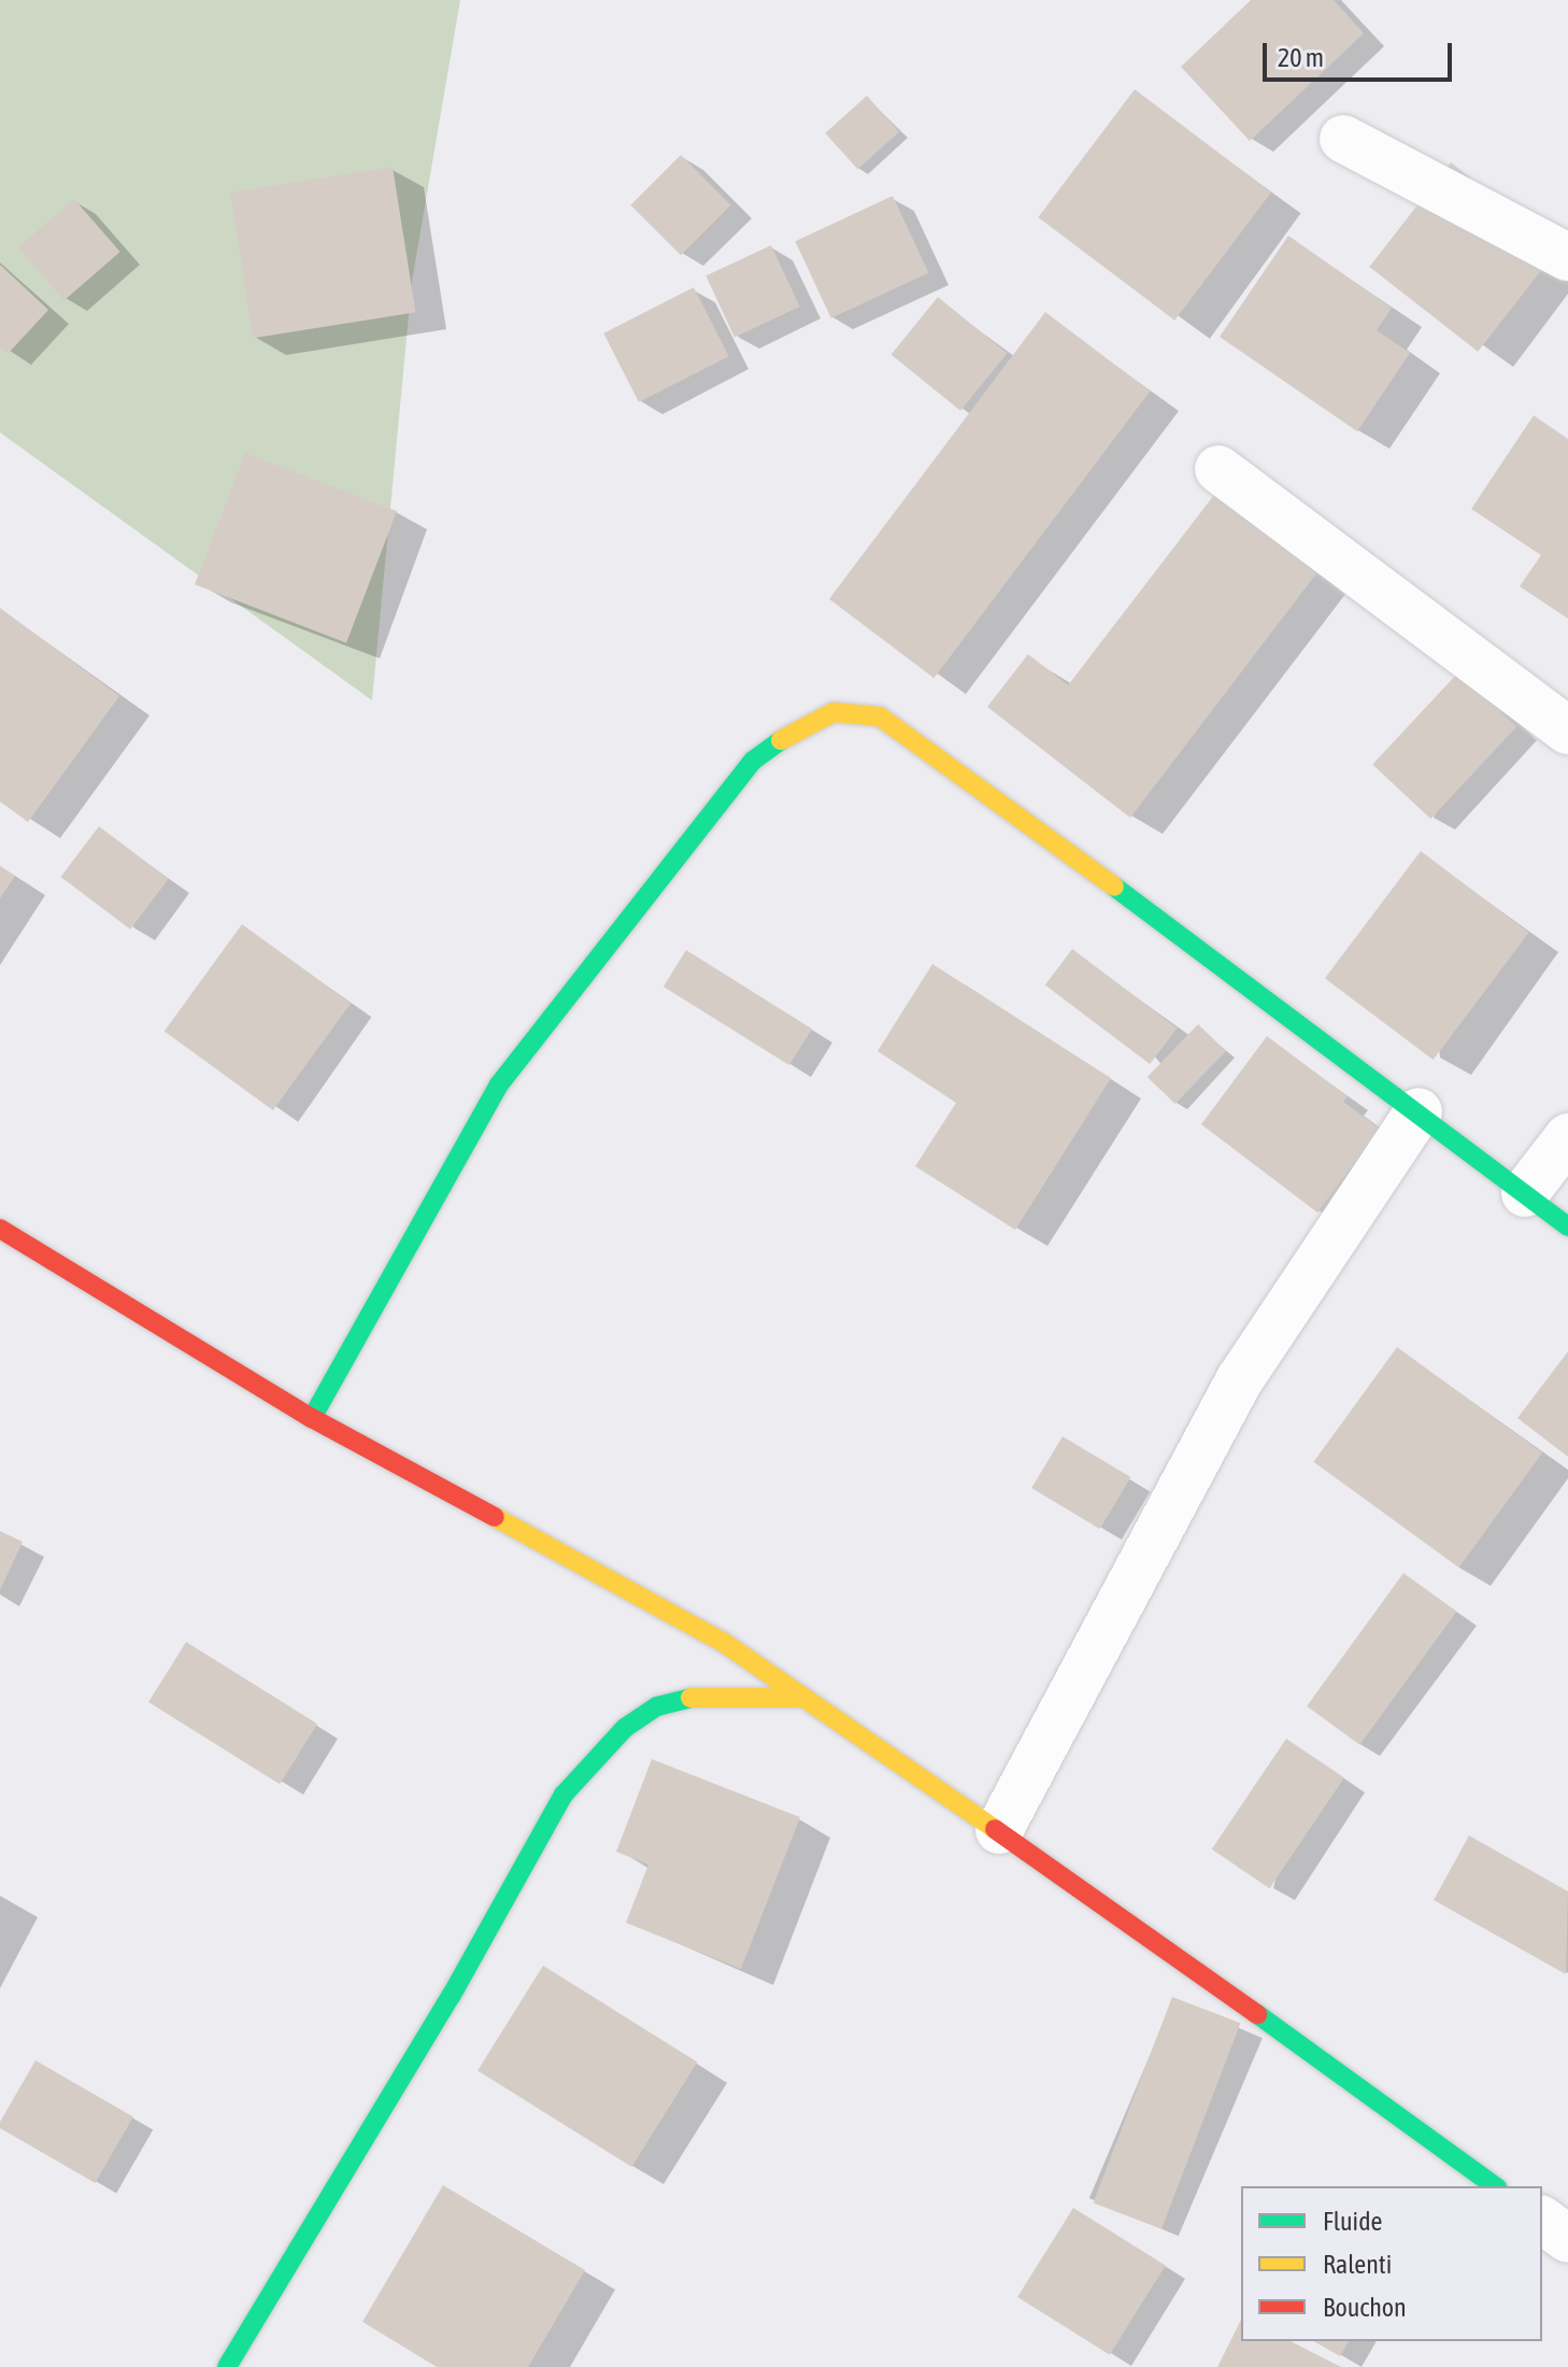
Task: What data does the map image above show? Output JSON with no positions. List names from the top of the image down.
{
  "legend": ["Fluide", "Ralenti", "Bouchon"],
  "scale_bar": "20 m"
}
